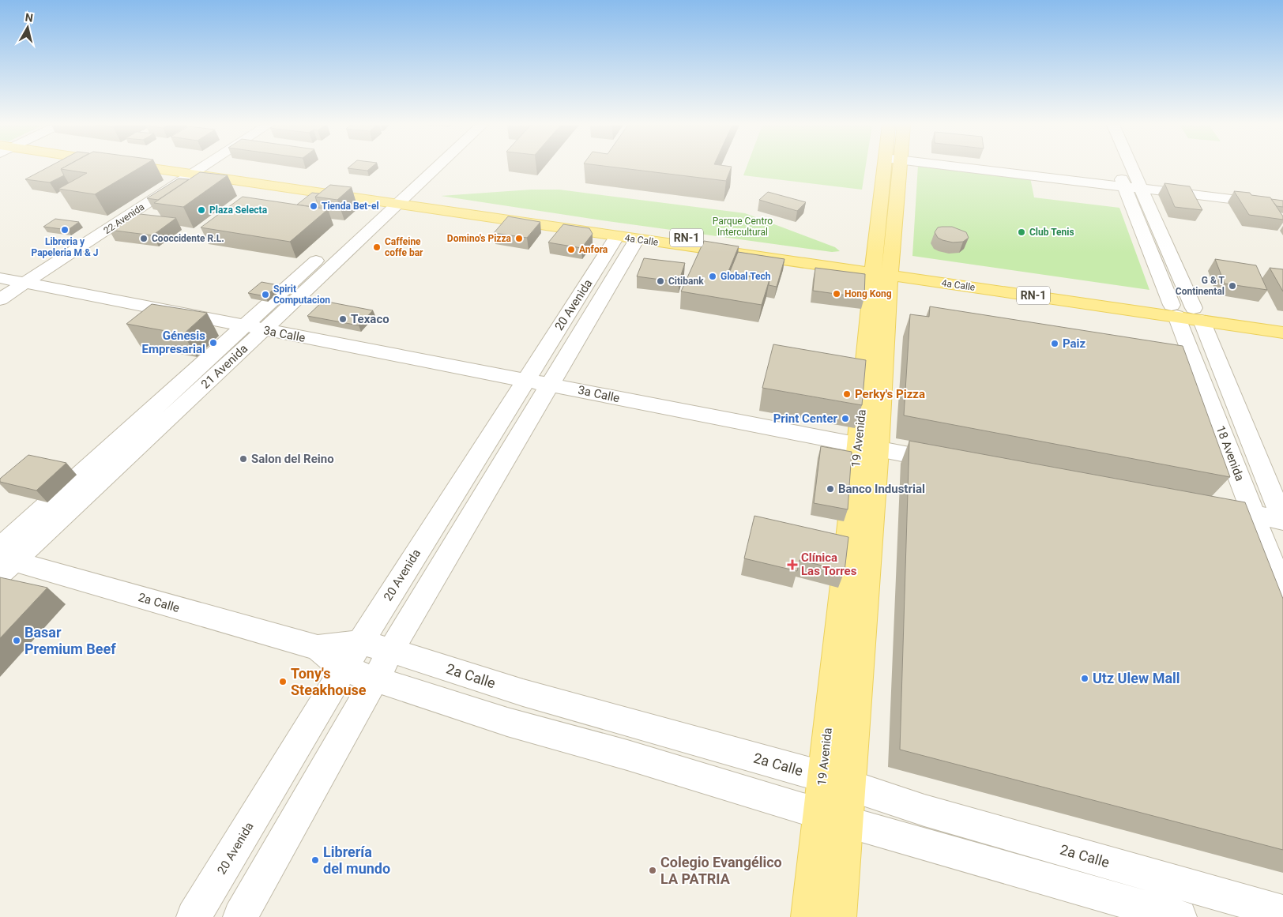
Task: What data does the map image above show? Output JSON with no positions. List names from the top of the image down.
{
  "streets": {
    "main road": ["RN-1", "4a Calle", "19 Avenida"],
    "street": [
      "22 Avenida",
      "20 Avenida",
      "3a Calle",
      "21 Avenida",
      "18 Avenida",
      "2a Calle"
    ]
  },
  "crossings": [
    ["22 Avenida", "4a Calle"],
    ["22 Avenida", "3a Calle"],
    ["4a Calle", "20 Avenida"],
    ["4a Calle", "21 Avenida"],
    ["4a Calle", "19 Avenida"],
    ["4a Calle", "18 Avenida"],
    ["20 Avenida", "3a Calle"],
    ["20 Avenida", "2a Calle"],
    ["3a Calle", "21 Avenida"],
    ["3a Calle", "19 Avenida"],
    ["21 Avenida", "2a Calle"],
    ["19 Avenida", "2a Calle"]
  ],
  "parks": ["Parque Centro Intercultural"],
  "places": {
    "other": [
      "Tienda Bet-el",
      "Plaza Selecta",
      "Libreria y Papeleria M & J",
      "Club Tenis",
      "Cooccidente R.L.",
      "Domino's Pizza",
      "Caffeine coffe bar",
      "Anfora",
      "Global Tech",
      "Citibank",
      "G & T Continental",
      "Hong Kong",
      "Spirit Computacion",
      "Texaco",
      "Génesis Empresarial",
      "Paiz",
      "Perky's Pizza",
      "Print Center",
      "Salon del Reino",
      "Banco Industrial",
      "Basar Premium Beef",
      "Utz Ulew Mall",
      "Tony's Steakhouse",
      "Librería del mundo",
      "Colegio Evangélico LA PATRIA"
    ],
    "health": ["Clínica Las Torres"]
  },
  "north": "top"
}
